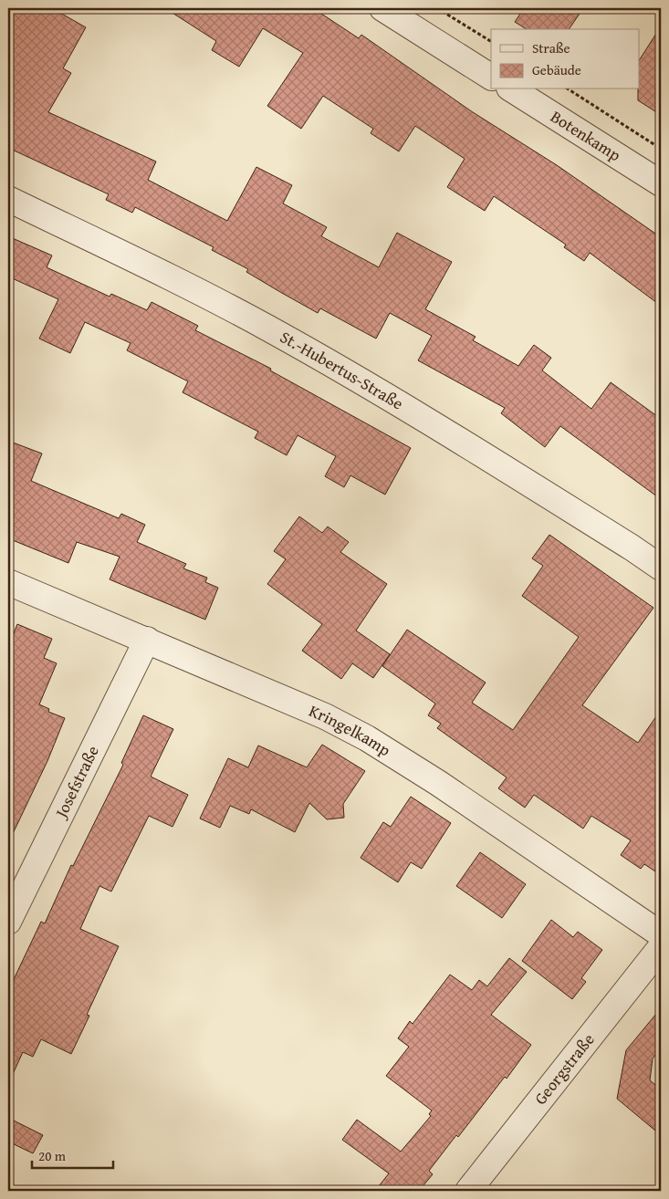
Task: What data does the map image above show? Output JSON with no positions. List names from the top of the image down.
{
  "streets": {
    "street": [
      "Botenkamp",
      "St.-Hubertus-Straße",
      "Kringelkamp",
      "Josefstraße",
      "Georgstraße"
    ]
  },
  "crossings": [
    ["Kringelkamp", "Josefstraße"]
  ],
  "legend": ["Straße", "Gebäude"],
  "scale_bar": "20 m"
}
